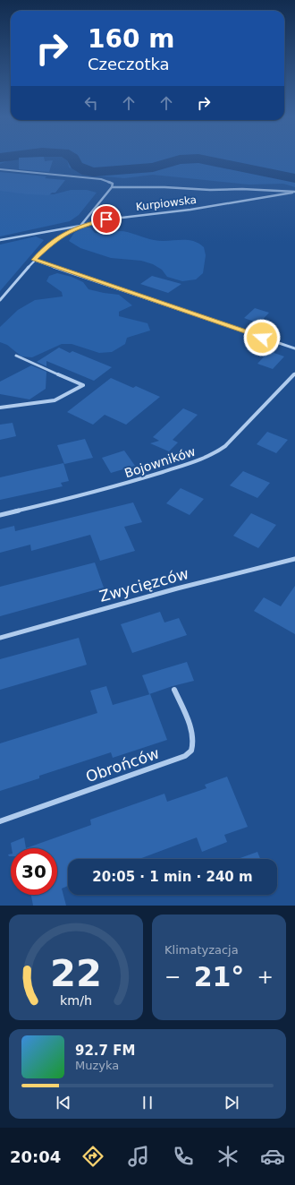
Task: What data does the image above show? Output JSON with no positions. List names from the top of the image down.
{
  "streets": {
    "street": [
      "Kurpiowska",
      "Bojowników",
      "Zwycięzców",
      "Obrońców"
    ]
  },
  "page": {
    "turn": ["160 m", "Czeczotka"],
    "limit": "30",
    "trip": "20:05 · 1 min · 240 m",
    "tile": "Klimatyzacja",
    "heat": ["−", "21°", "+"],
    "song": ["92.7 FM", "Muzyka"],
    "tabs": "20:04",
    "gauge": ["22", "km/h"]
  }
}
